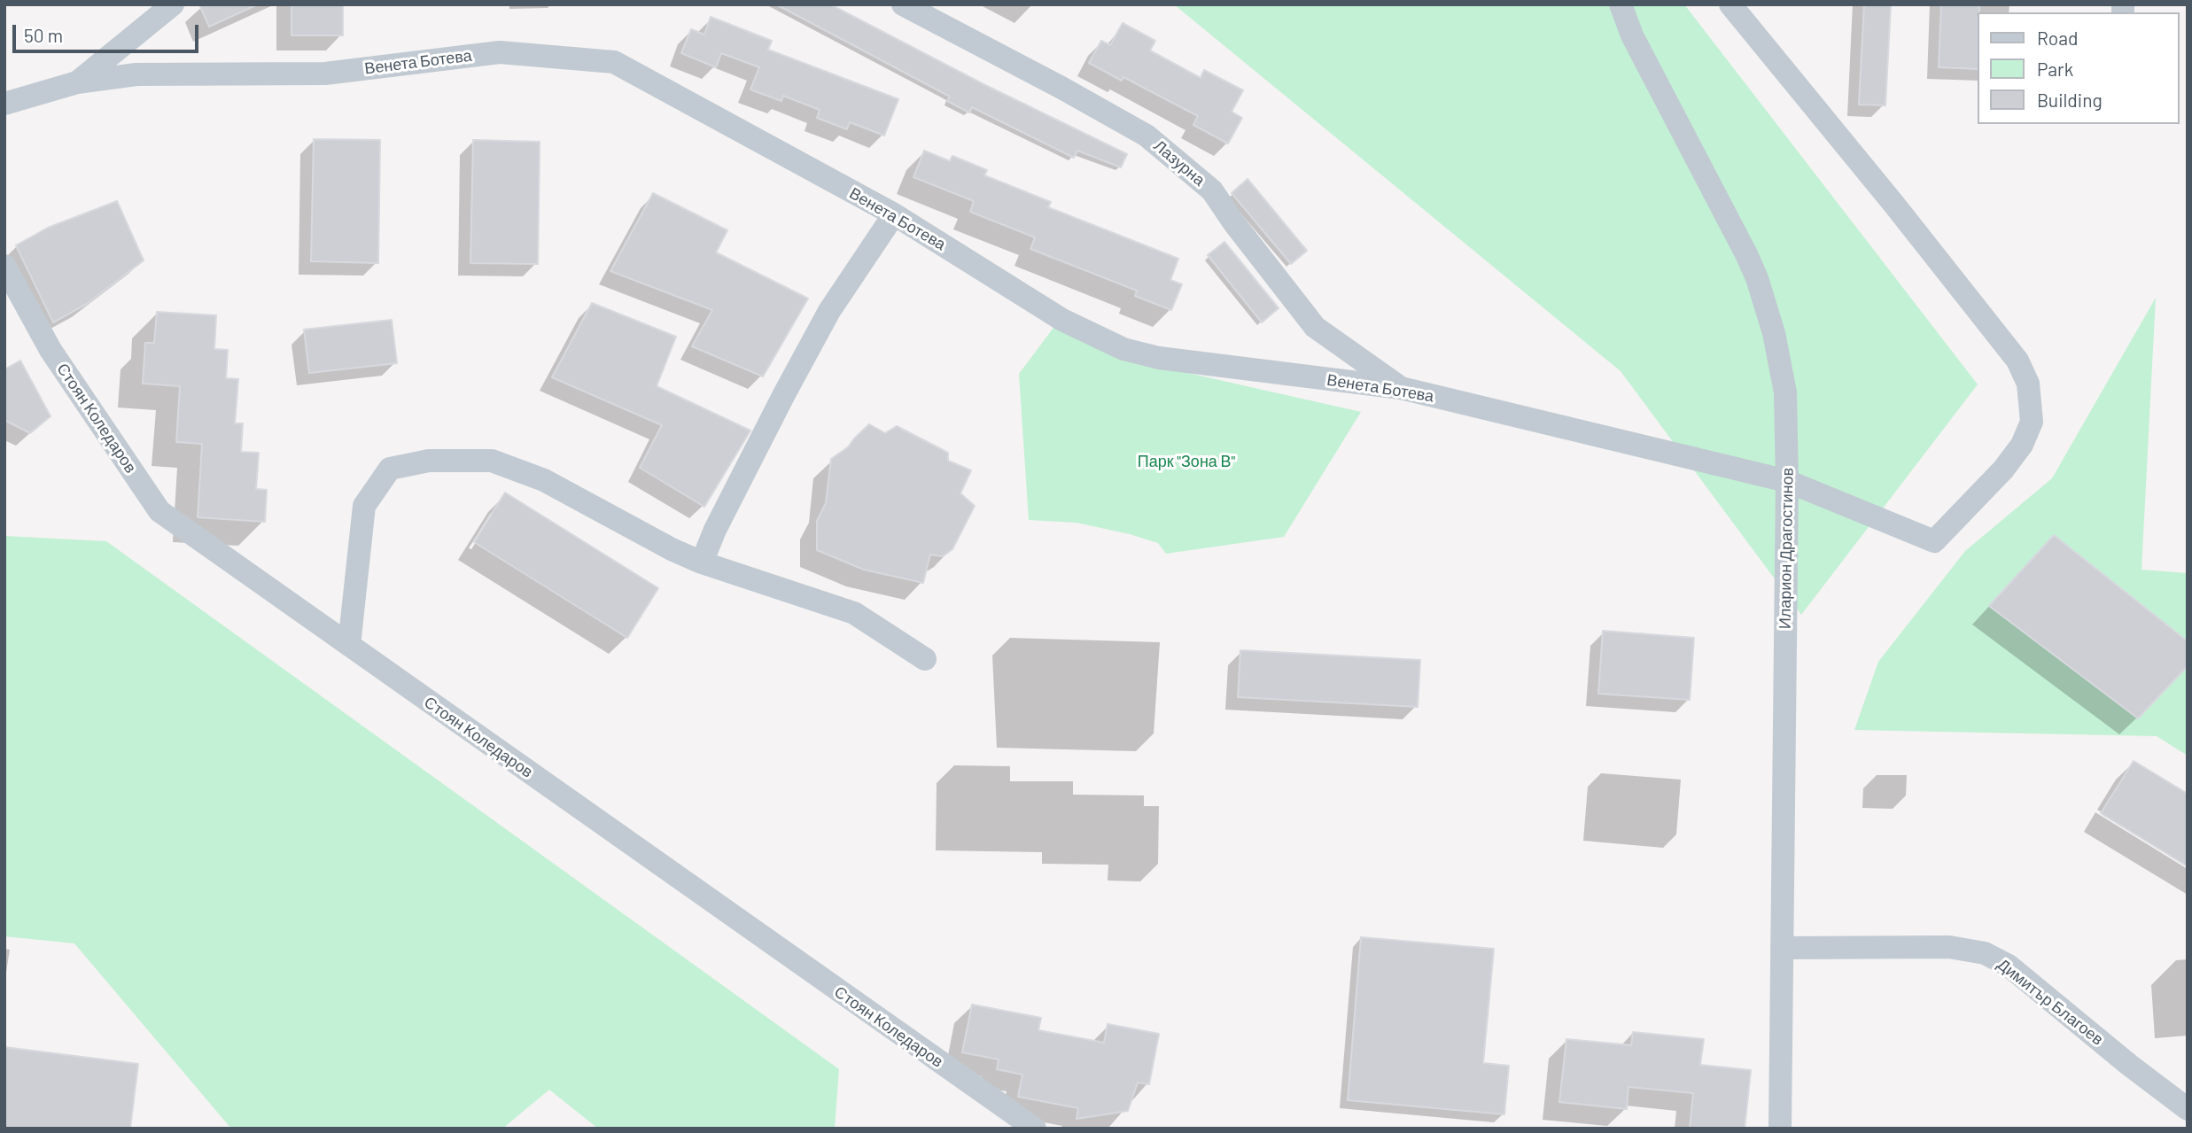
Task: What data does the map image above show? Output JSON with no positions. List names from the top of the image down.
{
  "streets": {
    "street": [
      "Венета Ботева",
      "Лазурна",
      "Стоян Коледаров",
      "Иларион Драгостинов",
      "Димитър Благоев"
    ]
  },
  "crossings": [
    ["Венета Ботева", "Лазурна"],
    ["Венета Ботева", "Иларион Драгостинов"],
    ["Иларион Драгостинов", "Димитър Благоев"]
  ],
  "parks": ["Парк \"Зона В\""],
  "legend": ["Road", "Park", "Building"],
  "scale_bar": "50 m"
}
